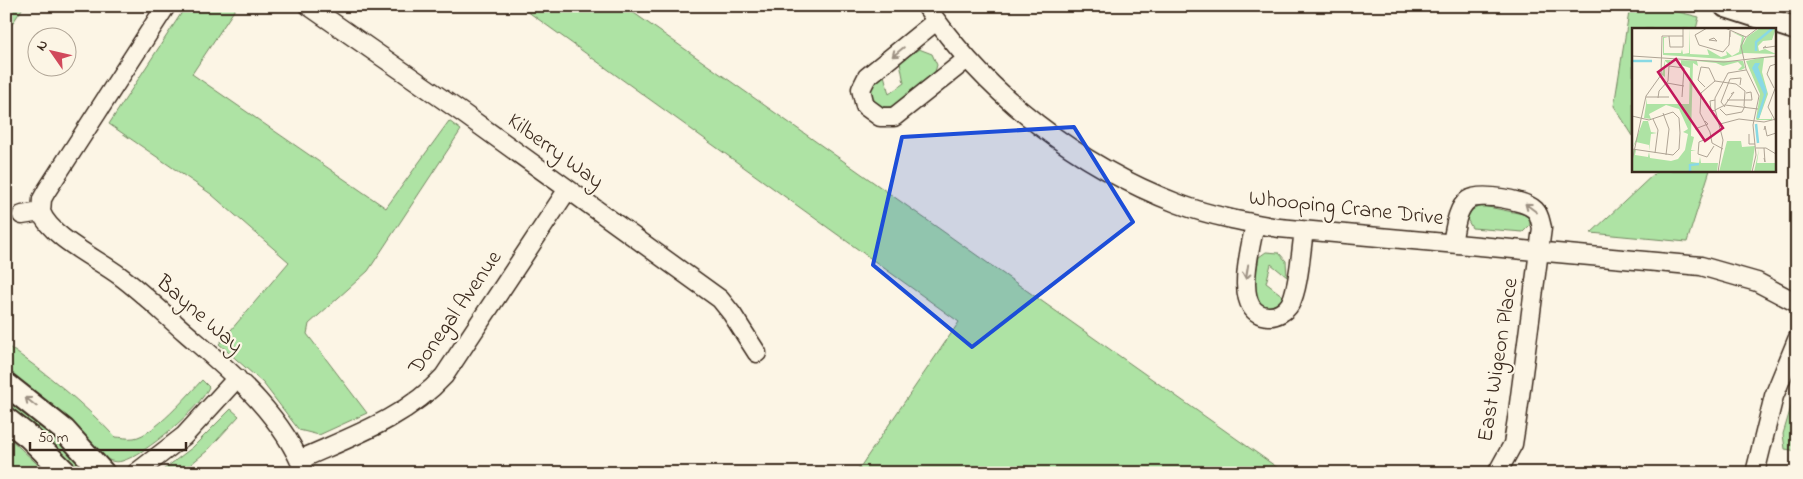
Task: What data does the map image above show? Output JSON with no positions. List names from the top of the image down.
{
  "streets": {
    "street": [
      "Kilberry Way",
      "Whooping Crane Drive",
      "Donegal Avenue",
      "Bayne Way",
      "East Wigeon Place"
    ]
  },
  "crossings": [
    ["Kilberry Way", "Donegal Avenue"],
    ["Whooping Crane Drive", "East Wigeon Place"],
    ["Donegal Avenue", "Bayne Way"]
  ],
  "scale_bar": "50 m",
  "north": "top left"
}
